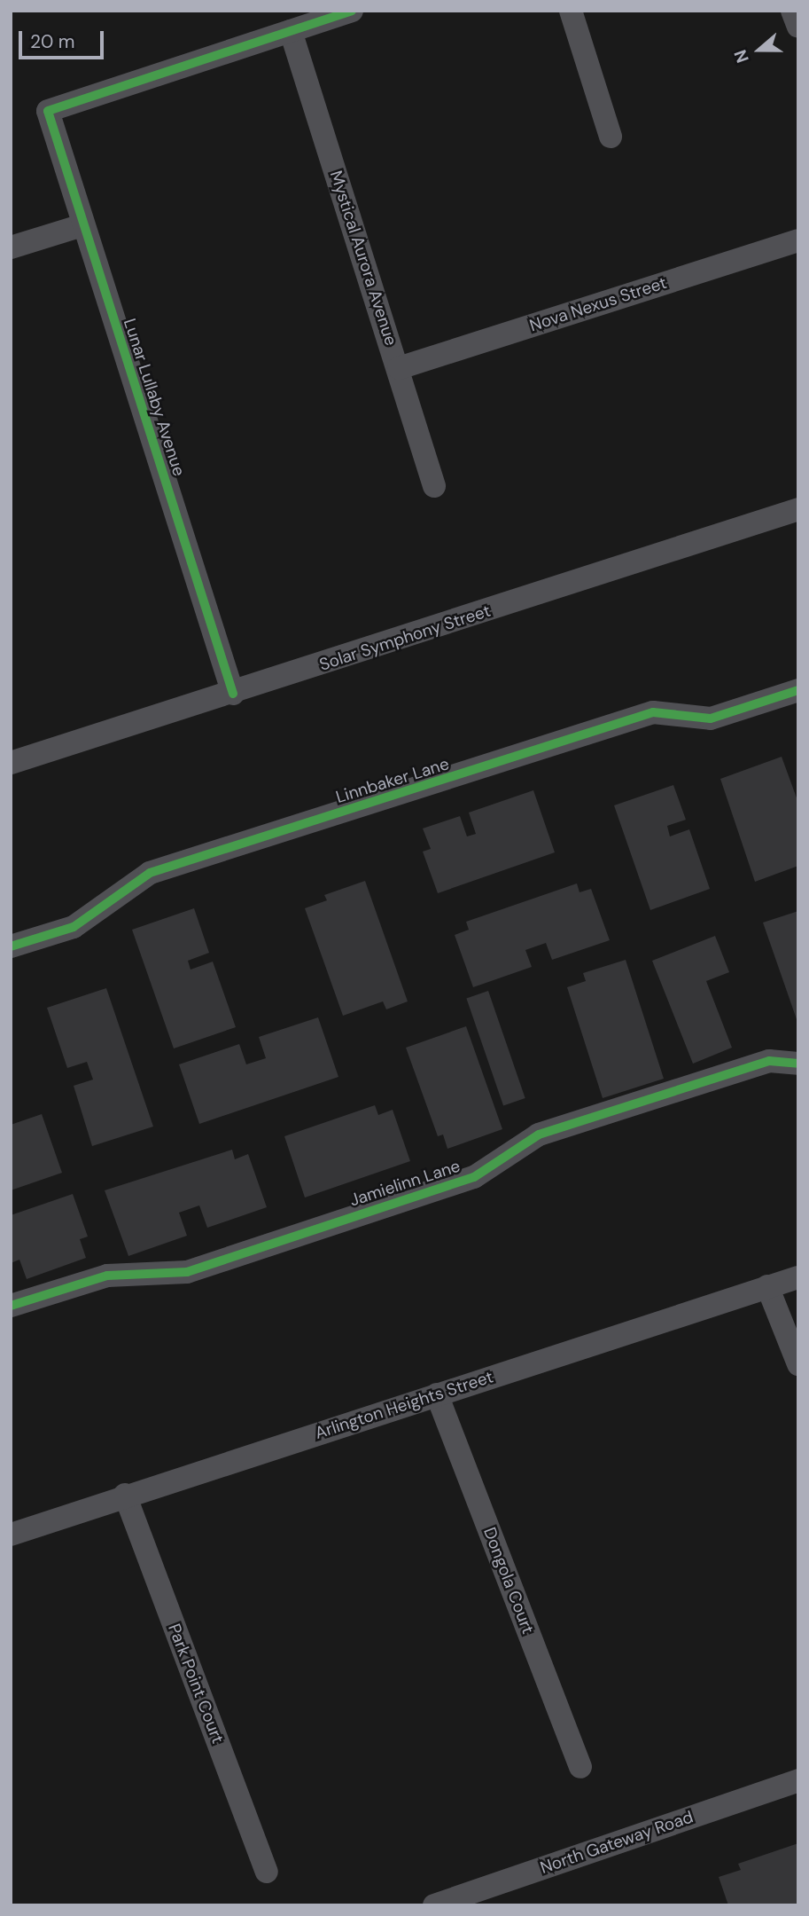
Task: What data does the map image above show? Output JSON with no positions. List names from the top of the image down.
{
  "streets": {
    "street": [
      "Mystical Aurora Avenue",
      "Nova Nexus Street",
      "Lunar Lullaby Avenue",
      "Solar Symphony Street",
      "Linnbaker Lane",
      "Jamielinn Lane",
      "Arlington Heights Street",
      "Dongola Court",
      "Park Point Court",
      "North Gateway Road"
    ]
  },
  "crossings": [
    ["Mystical Aurora Avenue", "Nova Nexus Street"],
    ["Mystical Aurora Avenue", "Lunar Lullaby Avenue"],
    ["Lunar Lullaby Avenue", "Solar Symphony Street"],
    ["Arlington Heights Street", "Dongola Court"],
    ["Arlington Heights Street", "Park Point Court"]
  ],
  "scale_bar": "20 m",
  "north": "left"
}
